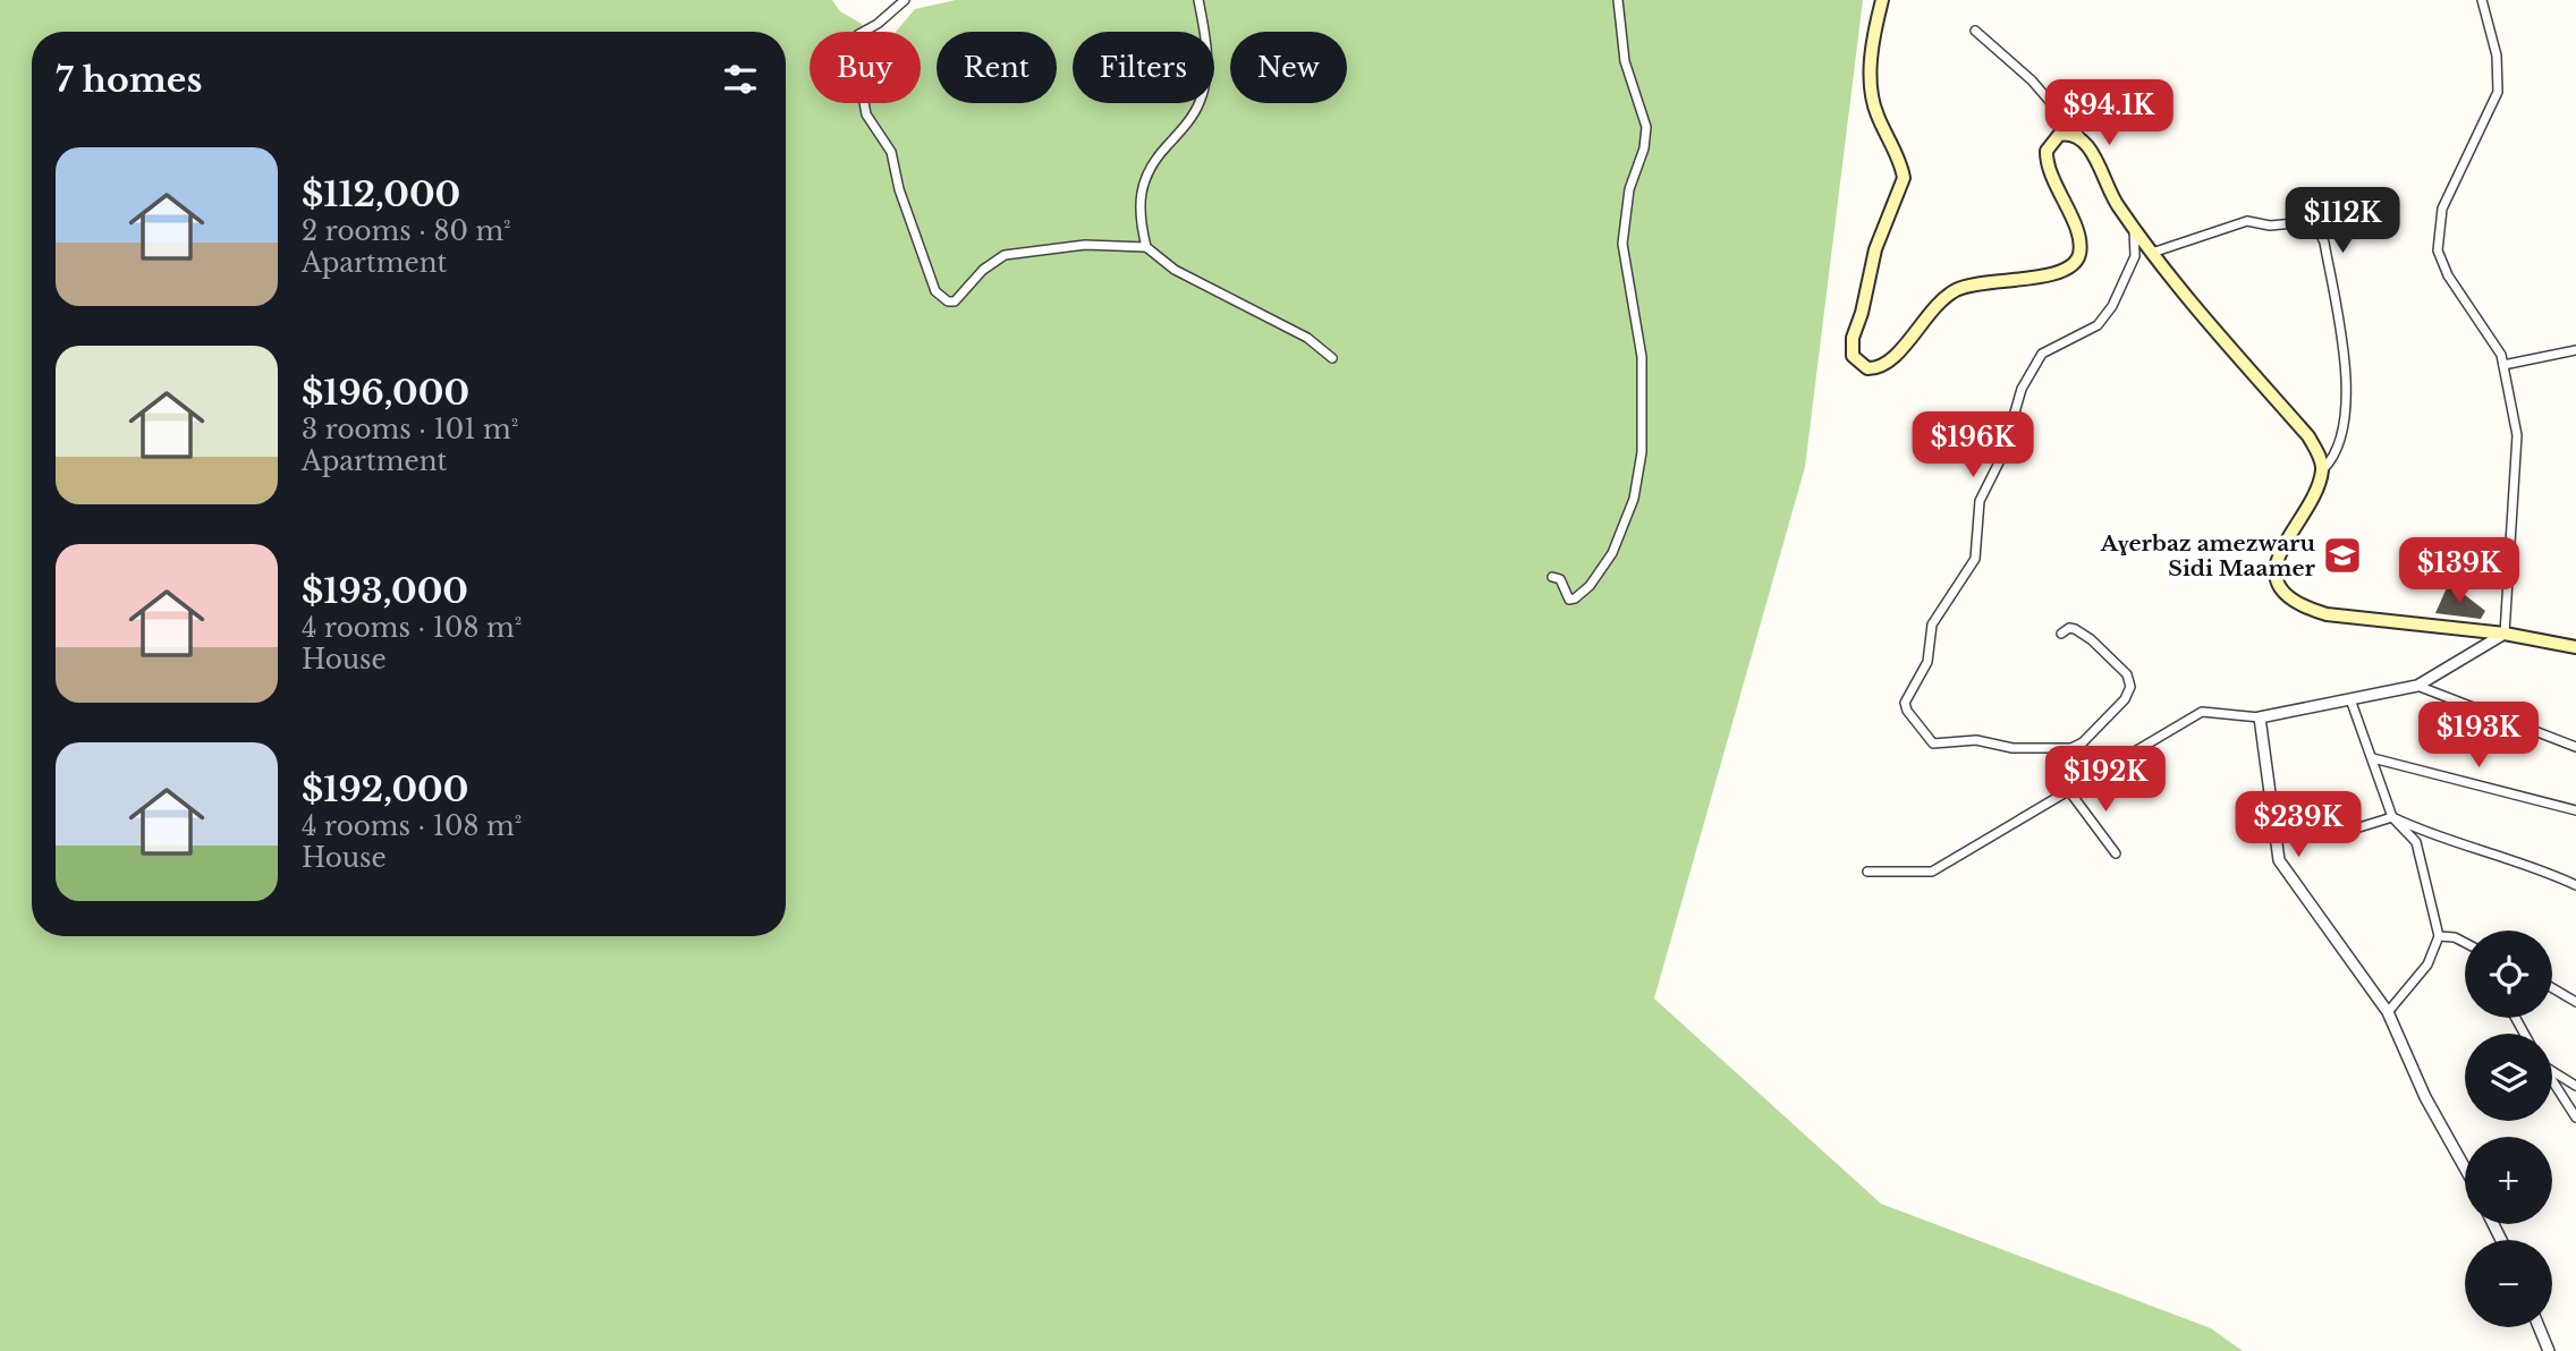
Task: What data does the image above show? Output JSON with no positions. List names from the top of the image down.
{
  "places": {
    "school or university": ["Aɣerbaz amezwaru Sidi Maamer"]
  },
  "page": {
    "chip": [
      "Buy",
      "Rent",
      "Filters",
      "New"
    ],
    "heading": "7 homes",
    "price": [
      "$94.1K",
      "$112K",
      "$196K",
      "$139K",
      "$193K",
      "$192K",
      "$239K"
    ],
    "list": [
      {
        "name": "$112,000",
        "note": "2 rooms · 80 m² · Apartment"
      },
      {
        "name": "$196,000",
        "note": "3 rooms · 101 m² · Apartment"
      },
      {
        "name": "$193,000",
        "note": "4 rooms · 108 m² · House"
      },
      {
        "name": "$192,000",
        "note": "4 rooms · 108 m² · House"
      }
    ],
    "map_buttons": ["+", "−"]
  }
}
